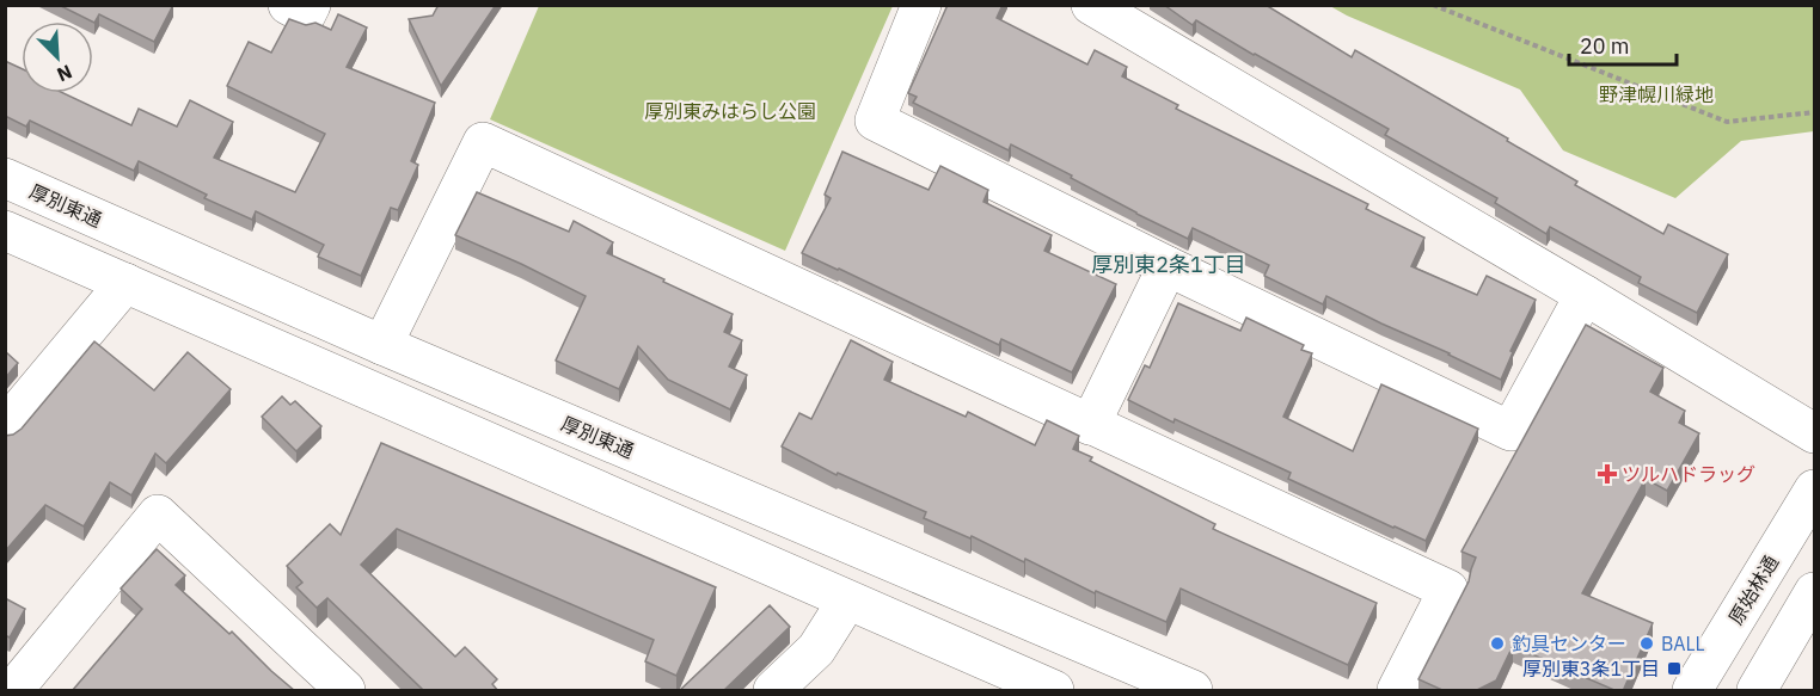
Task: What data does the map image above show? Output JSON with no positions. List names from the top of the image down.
{
  "streets": {
    "street": ["厚別東通", "原始林通"]
  },
  "districts": ["厚別東2条1丁目"],
  "parks": ["野津幌川緑地", "厚別東みはらし公園"],
  "places": {
    "health": ["ツルハドラッグ"],
    "other": ["釣具センター", "BALL"],
    "transit": ["厚別東3条1丁目"]
  },
  "scale_bar": "20 m",
  "north": "bottom right"
}
